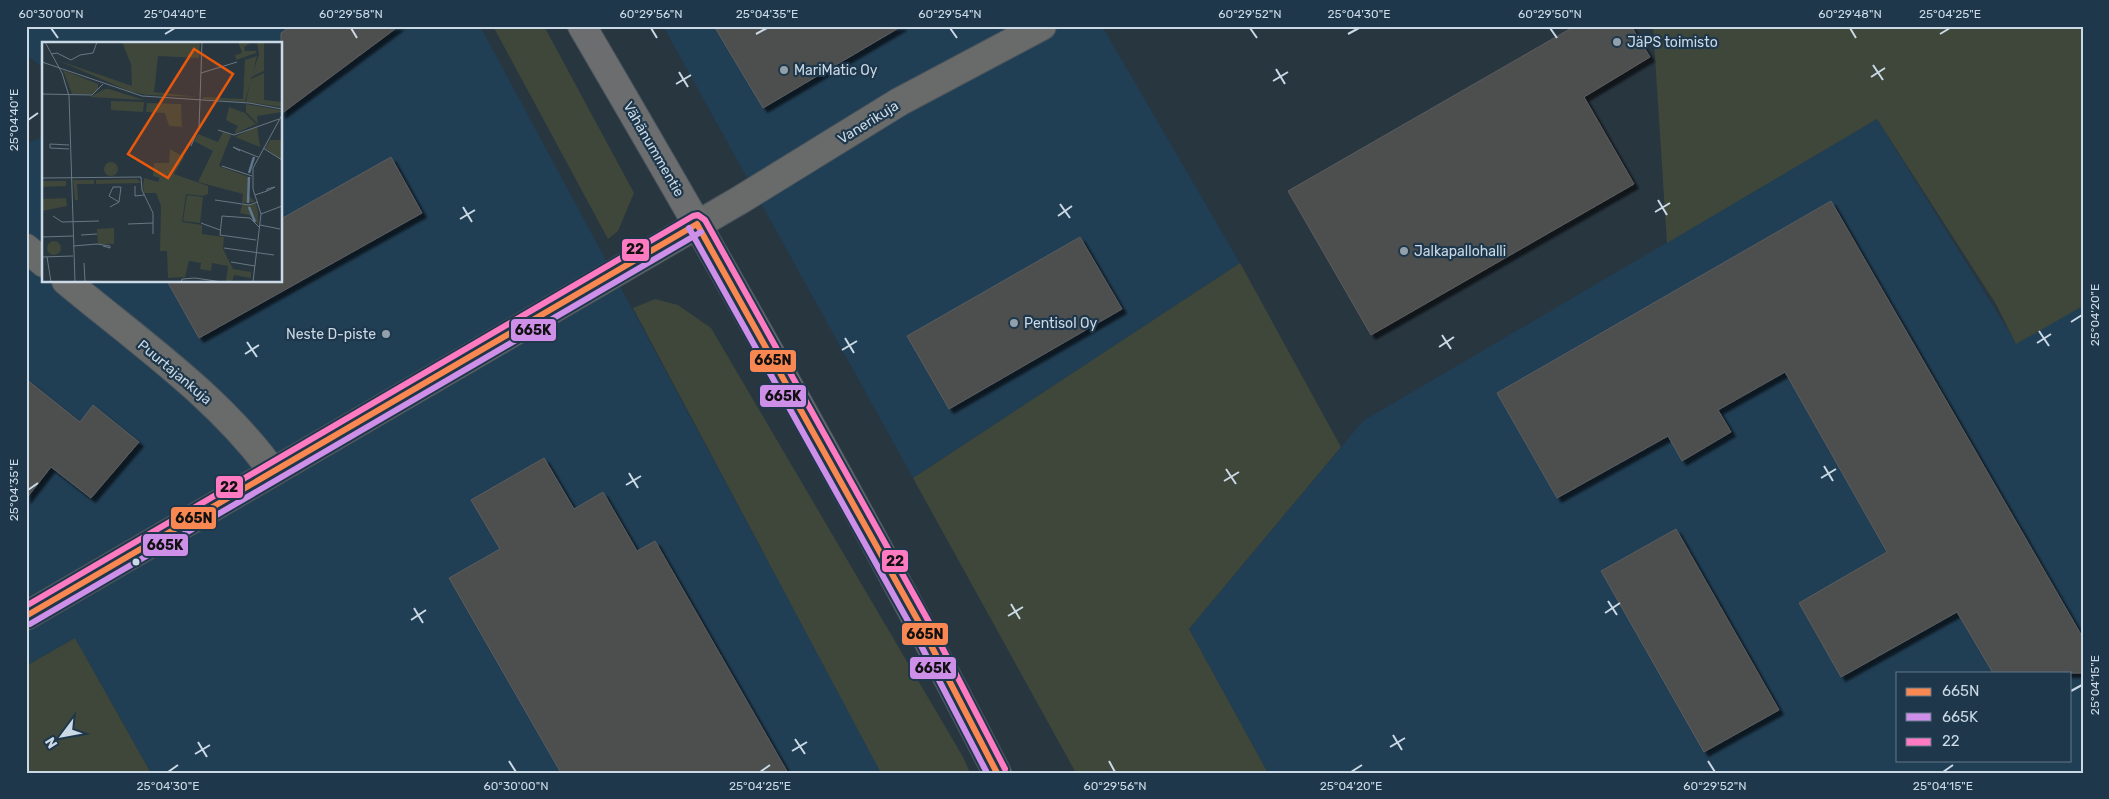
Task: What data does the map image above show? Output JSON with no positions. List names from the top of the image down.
{
  "streets": {
    "main road": ["Vähänummentie"],
    "street": ["Vanerikuja", "Puurtajankuja"]
  },
  "crossings": [
    ["Vanerikuja", "Vähänummentie"],
    ["Vanerikuja", "Puurtajankuja"]
  ],
  "places": [
    "JäPS toimisto",
    "MariMatic Oy",
    "Jalkapallohalli",
    "Pentisol Oy",
    "Neste D-piste"
  ],
  "lines": ["transit line 22", "transit line 665N", "transit line 665K"],
  "legend": ["665N", "665K", "22"],
  "north": "bottom left",
  "coordinates": [
    "60°30'00\"N",
    "25°04'40\"E",
    "60°29'58\"N",
    "60°29'56\"N",
    "25°04'35\"E",
    "60°29'54\"N",
    "60°29'52\"N",
    "25°04'30\"E",
    "60°29'50\"N",
    "60°29'48\"N",
    "25°04'25\"E",
    "25°04'20\"E",
    "25°04'15\"E"
  ]
}
